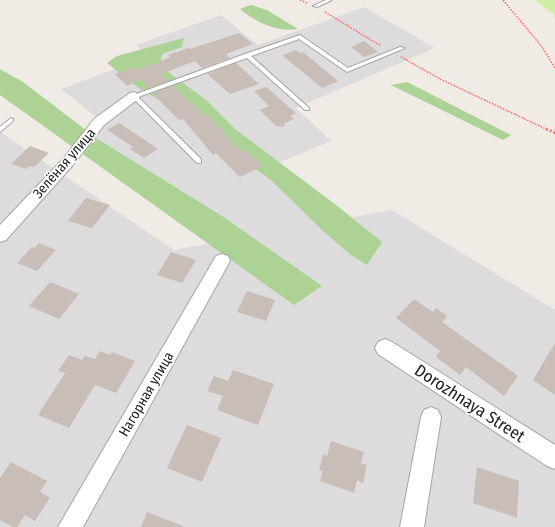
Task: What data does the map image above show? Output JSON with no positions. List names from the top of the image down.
{
  "streets": {
    "street": ["Зелёная улица", "Нагорная улица", "Dorozhnaya Street"]
  }
}
